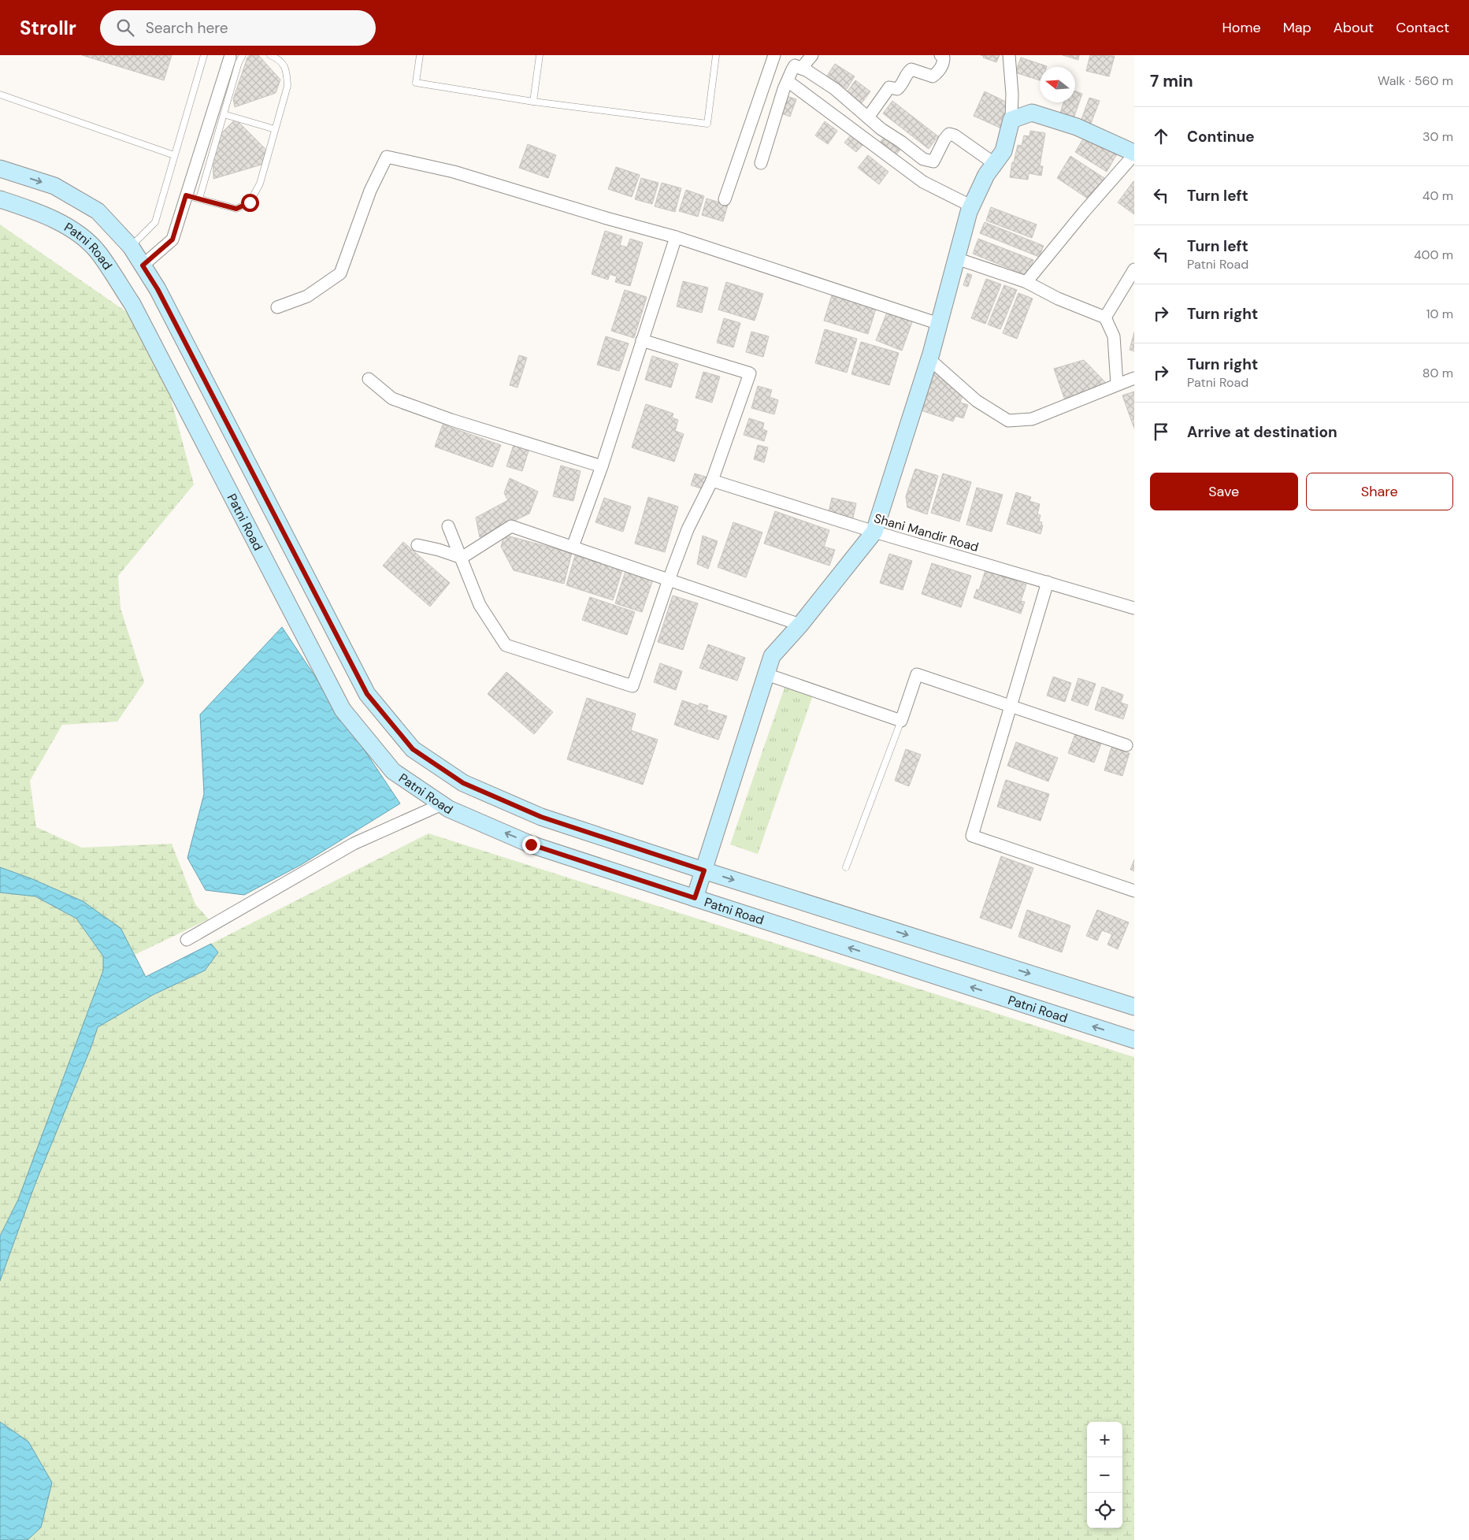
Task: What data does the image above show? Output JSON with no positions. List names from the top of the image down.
{
  "streets": {
    "main road": ["Patni Road"],
    "street": ["Shani Mandir Road"]
  },
  "north": "left",
  "page": {
    "header": "Strollr",
    "search": "Search here",
    "nav": [
      "Home",
      "Map",
      "About",
      "Contact"
    ],
    "heading": ["7 min", "Walk · 560 m"],
    "list": [
      ["Continue", "30 m"],
      ["Turn left", "40 m"],
      ["Turn left", "Patni Road", "400 m"],
      ["Turn right", "10 m"],
      ["Turn right", "Patni Road", "80 m"],
      "Arrive at destination"
    ],
    "buttons": ["Save", "Share"],
    "map_buttons": ["+", "−"]
  }
}
